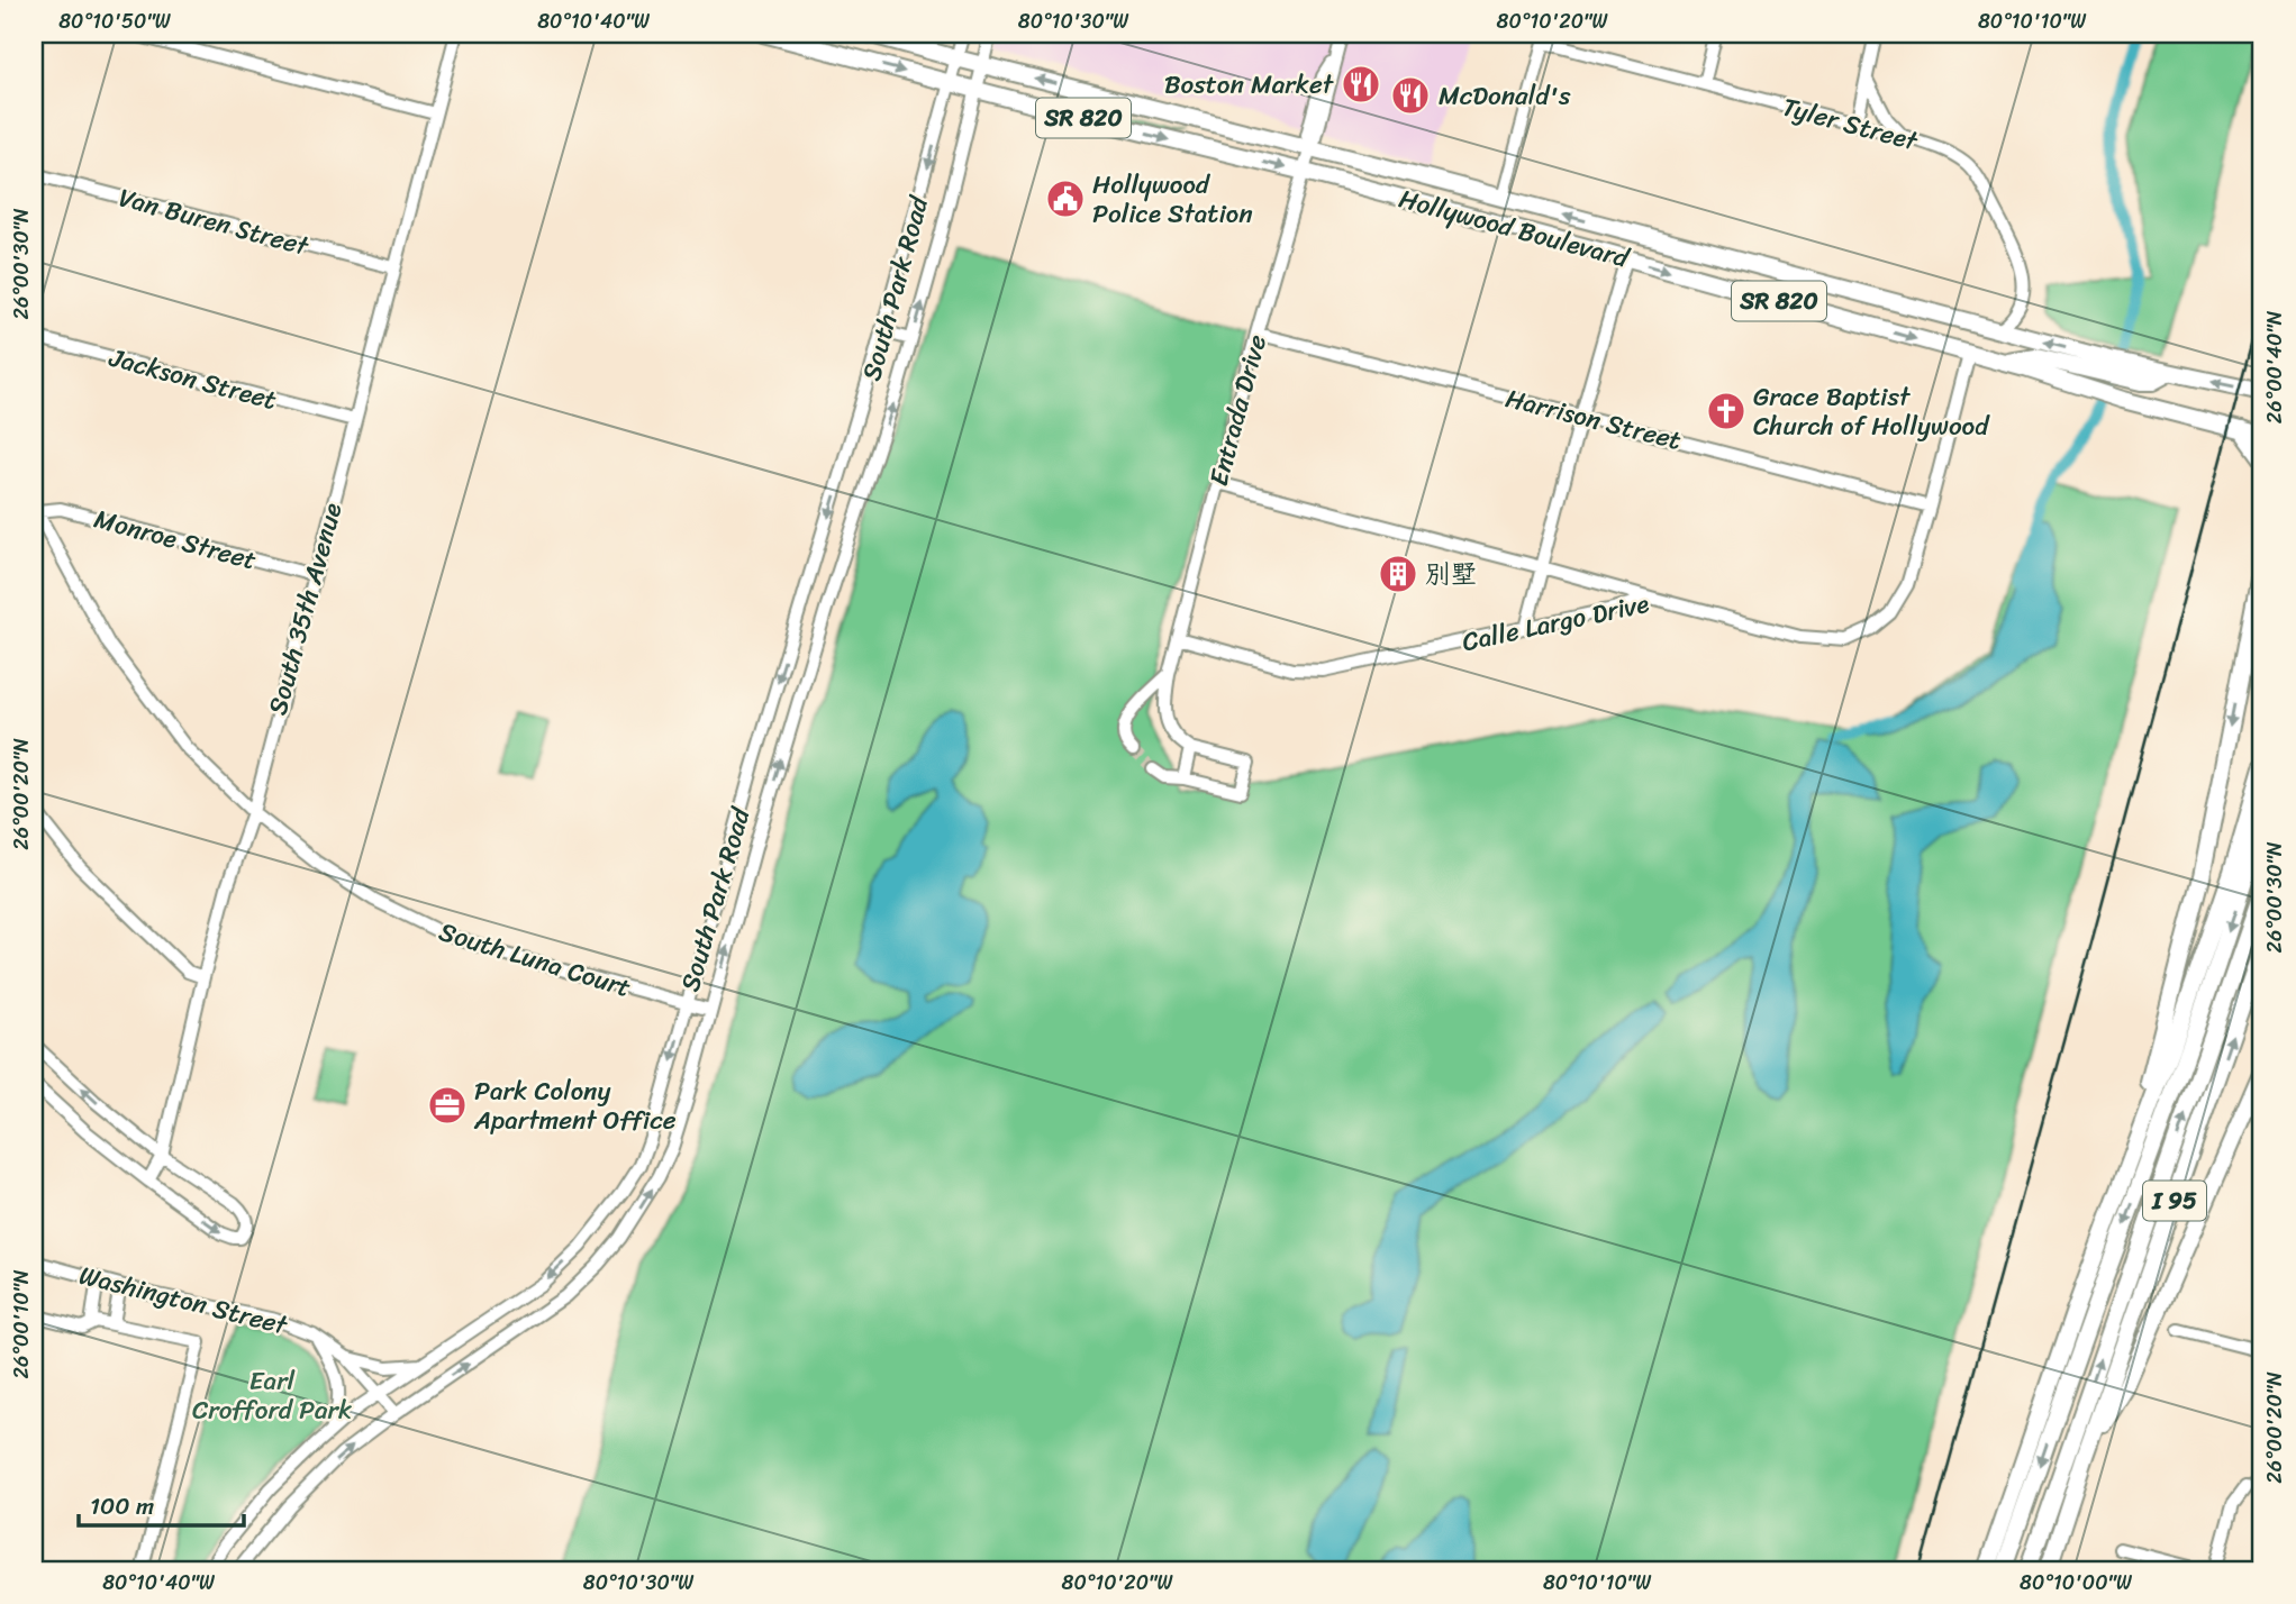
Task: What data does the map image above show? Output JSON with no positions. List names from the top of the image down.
{
  "streets": {
    "highway": ["SR 820", "Hollywood Boulevard", "I 95"],
    "street": [
      "Tyler Street",
      "Van Buren Street",
      "South Park Road",
      "Jackson Street",
      "Entrada Drive",
      "Harrison Street",
      "Monroe Street",
      "South 35th Avenue",
      "Calle Largo Drive",
      "South Luna Court",
      "Washington Street"
    ]
  },
  "crossings": [
    ["Tyler Street", "Hollywood Boulevard"],
    ["Van Buren Street", "South 35th Avenue"],
    ["Hollywood Boulevard", "South Park Road"],
    ["Hollywood Boulevard", "Entrada Drive"],
    ["Hollywood Boulevard", "Calle Largo Drive"],
    ["South Park Road", "South Luna Court"],
    ["South Park Road", "Washington Street"],
    ["Jackson Street", "South 35th Avenue"],
    ["Entrada Drive", "Harrison Street"],
    ["Entrada Drive", "Calle Largo Drive"],
    ["Harrison Street", "Calle Largo Drive"],
    ["Monroe Street", "South 35th Avenue"],
    ["Monroe Street", "South Luna Court"],
    ["South 35th Avenue", "South Luna Court"]
  ],
  "parks": ["Earl Crofford Park"],
  "places": {
    "restaurant": ["Boston Market", "McDonald's"],
    "public building": ["Hollywood Police Station"],
    "church": ["Grace Baptist Church of Hollywood"],
    "building": ["别墅"],
    "office": ["Park Colony Apartment Office"]
  },
  "scale_bar": "100 m",
  "coordinates": [
    "80°10'50\"W",
    "80°10'40\"W",
    "80°10'30\"W",
    "80°10'20\"W",
    "80°10'10\"W",
    "26°00'30\"N",
    "26°00'40\"N",
    "26°00'20\"N",
    "26°00'10\"N",
    "80°10'00\"W"
  ]
}
